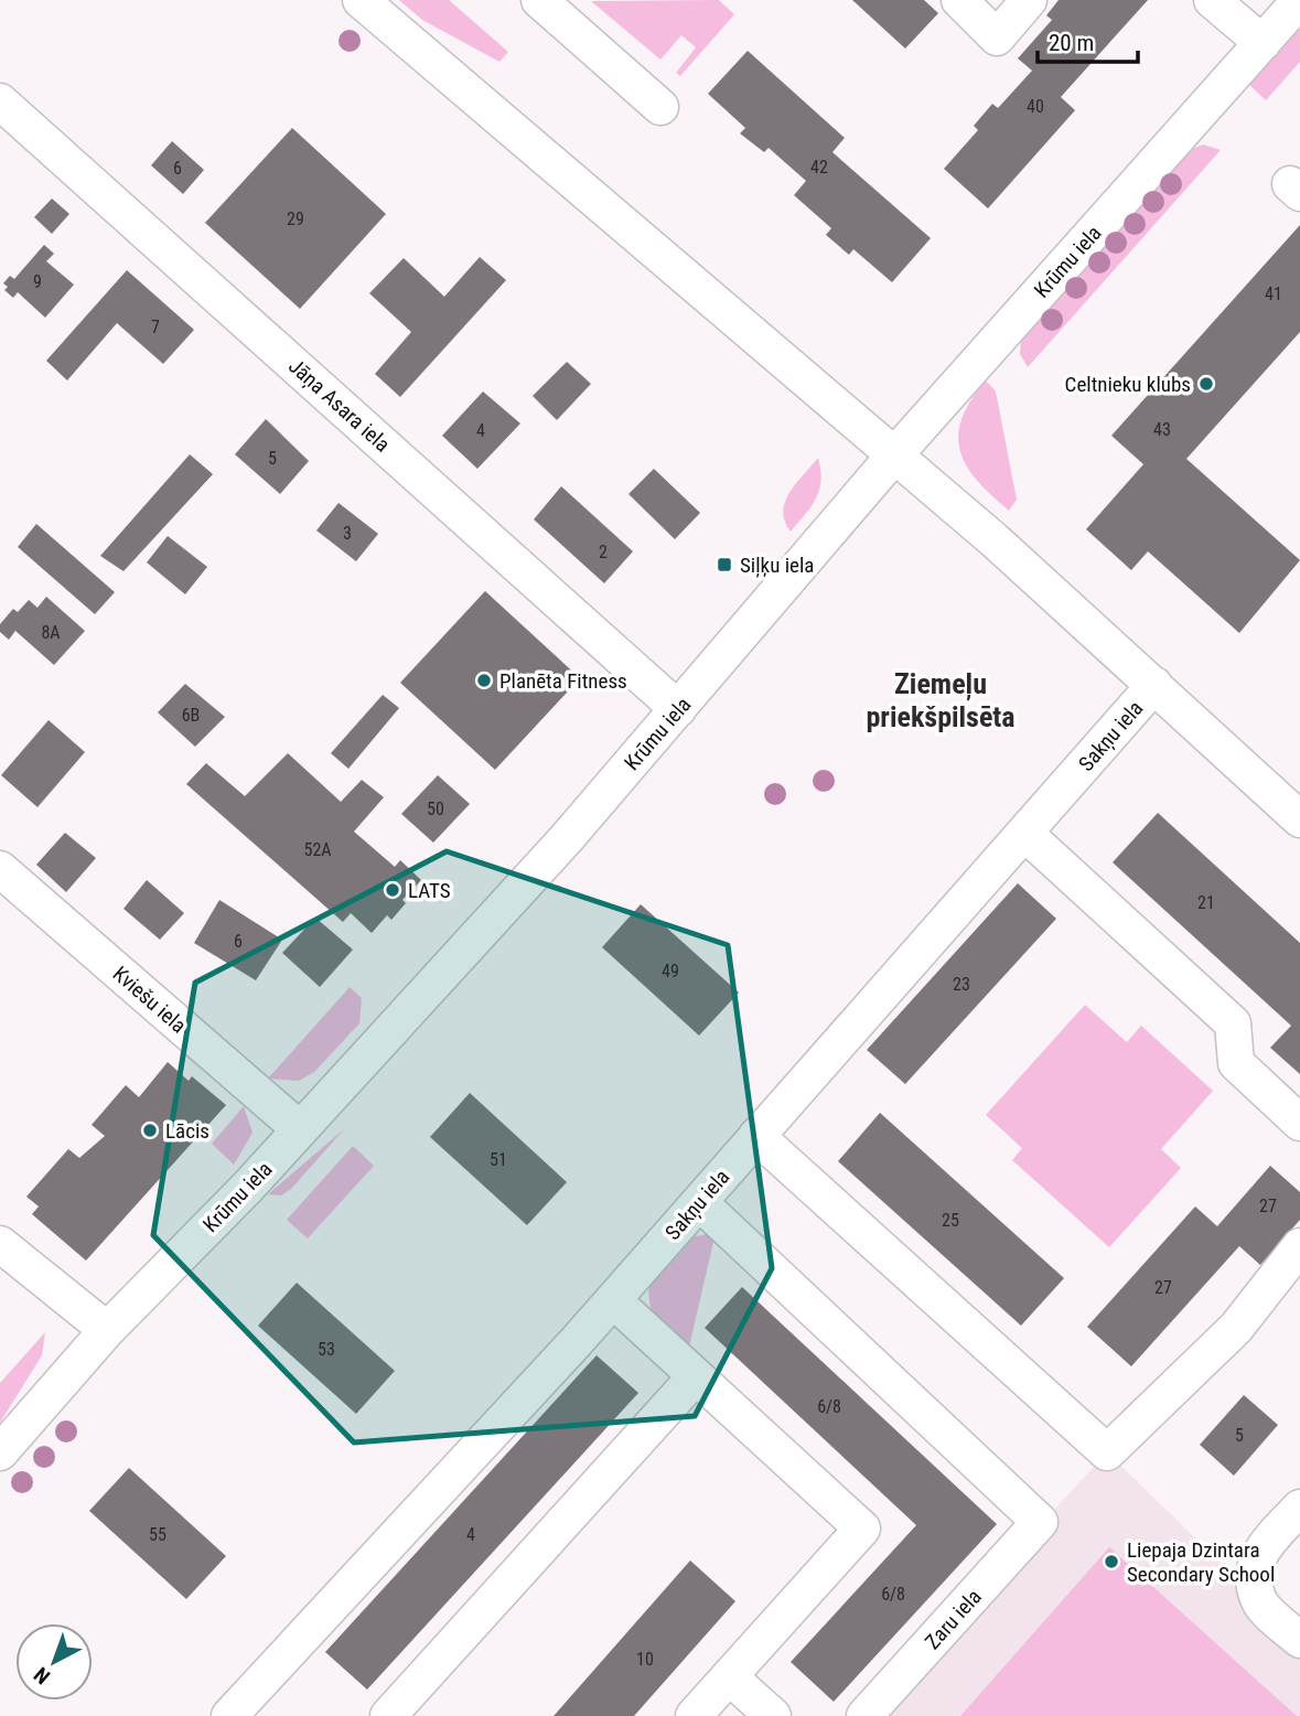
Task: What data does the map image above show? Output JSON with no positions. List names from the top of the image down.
{
  "streets": {
    "street": [
      "Krūmu iela",
      "Jāņa Asara iela",
      "Sakņu iela",
      "Kviešu iela",
      "Zaru iela"
    ]
  },
  "crossings": [
    ["Krūmu iela", "Jāņa Asara iela"],
    ["Krūmu iela", "Kviešu iela"],
    ["Sakņu iela", "Zaru iela"]
  ],
  "districts": ["Ziemeļu priekšpilsēta"],
  "places": {
    "other": [
      "Celtnieku klubs",
      "Planēta Fitness",
      "LATS",
      "Lācis",
      "Liepaja Dzintara Secondary School"
    ],
    "transit": ["Siļķu iela"]
  },
  "house_numbers": [
    "40",
    "42",
    "6",
    "29",
    "9",
    "41",
    "7",
    "43",
    "4",
    "5",
    "3",
    "2",
    "8A",
    "6B",
    "50",
    "52A",
    "21",
    "6",
    "49",
    "23",
    "51",
    "27",
    "25",
    "27",
    "53",
    "6/8",
    "5",
    "55",
    "4",
    "6/8",
    "10"
  ],
  "scale_bar": "20 m",
  "north": "bottom left"
}
